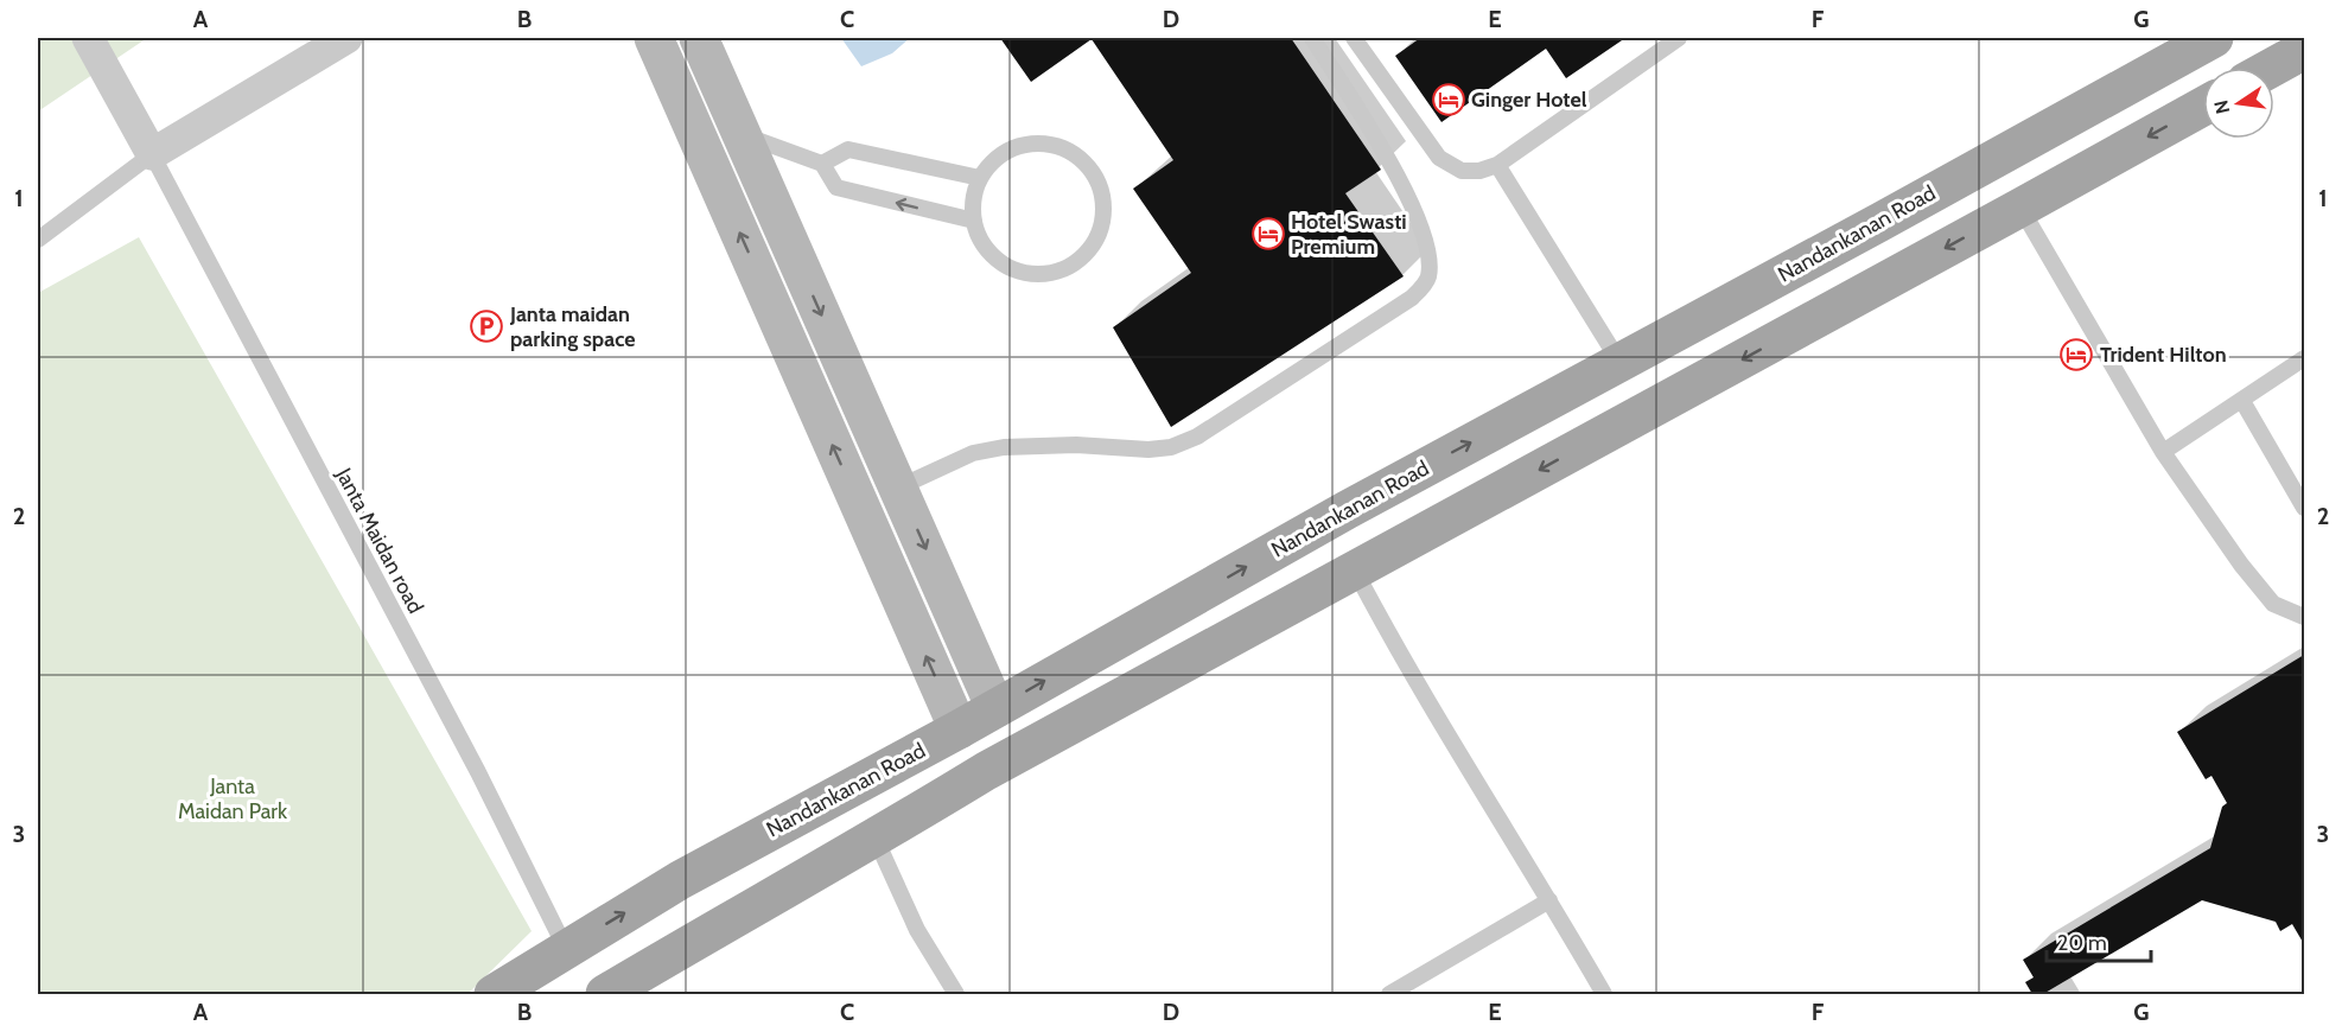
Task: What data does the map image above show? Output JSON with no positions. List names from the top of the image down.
{
  "streets": {
    "main road": ["Nandankanan Road"],
    "lane": ["Janta Maidan road"]
  },
  "crossings": [
    ["Nandankanan Road", "Janta Maidan road"]
  ],
  "parks": ["Janta Maidan Park"],
  "places": {
    "hotel": ["Ginger Hotel", "Hotel Swasti Premium", "Trident Hilton"],
    "parking": ["Janta maidan parking space"]
  },
  "scale_bar": "20 m",
  "north": "left",
  "grid": {
    "columns": [
      "A",
      "B",
      "C",
      "D",
      "E",
      "F",
      "G"
    ],
    "rows": ["1", "2", "3"]
  }
}
